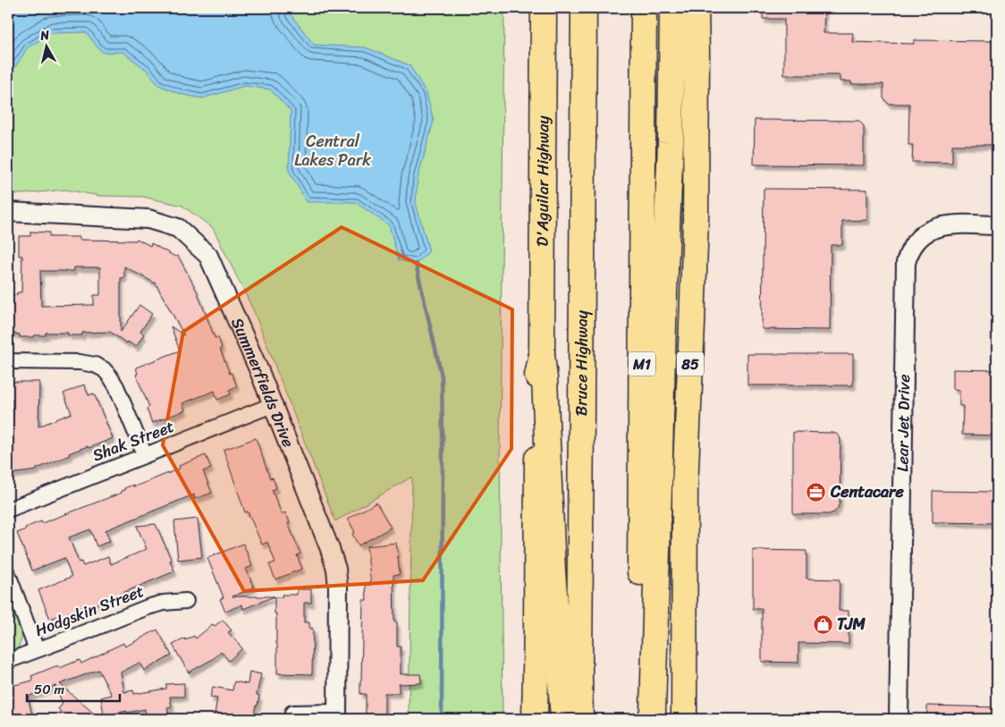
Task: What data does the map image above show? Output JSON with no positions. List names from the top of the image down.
{
  "streets": {
    "highway": [
      "D'Aguilar Highway",
      "Bruce Highway",
      "M1",
      "85"
    ],
    "street": [
      "Summerfields Drive",
      "Lear Jet Drive",
      "Shak Street",
      "Hodgskin Street"
    ]
  },
  "crossings": [
    ["Summerfields Drive", "Shak Street"]
  ],
  "parks": ["Central Lakes Park"],
  "places": {
    "office": ["Centacare"],
    "shop": ["TJM"]
  },
  "scale_bar": "50 m",
  "north": "top"
}
